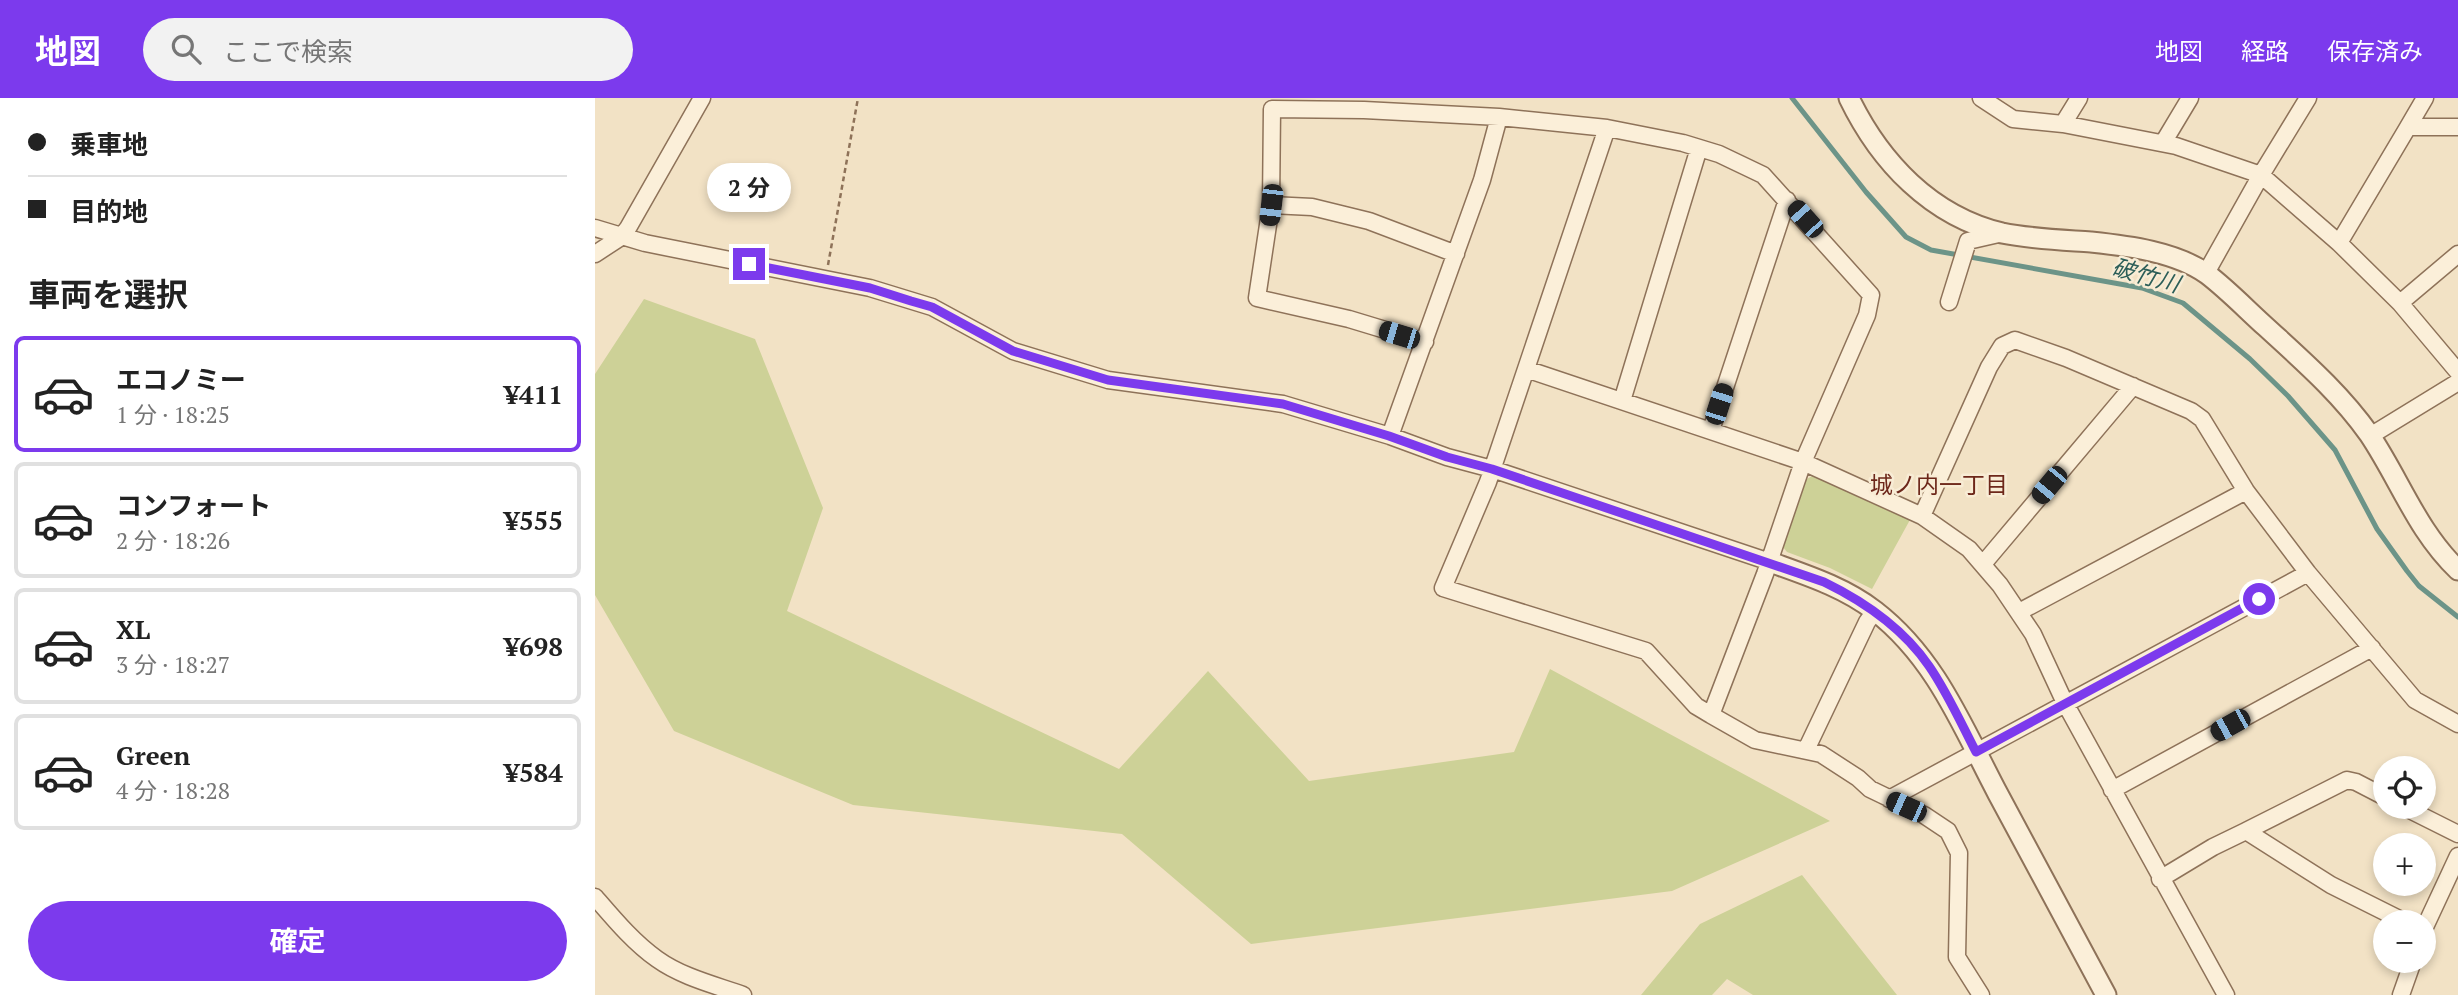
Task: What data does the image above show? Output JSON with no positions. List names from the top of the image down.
{
  "districts": ["城ノ内一丁目"],
  "water": ["破竹川"],
  "page": {
    "header": "地図",
    "search": "ここで検索",
    "nav": ["地図", "経路", "保存済み"],
    "banner": ["乗車地", "目的地"],
    "bubble": "2 分",
    "heading": "車両を選択",
    "list": [
      {
        "name": "エコノミー",
        "note": "1 分 · 18:25",
        "value": "¥411"
      },
      {
        "name": "コンフォート",
        "note": "2 分 · 18:26",
        "value": "¥555"
      },
      {
        "name": "XL",
        "note": "3 分 · 18:27",
        "value": "¥698"
      },
      {
        "name": "Green",
        "note": "4 分 · 18:28",
        "value": "¥584"
      }
    ],
    "map_buttons": ["+", "−"],
    "buttons": "確定"
  }
}
